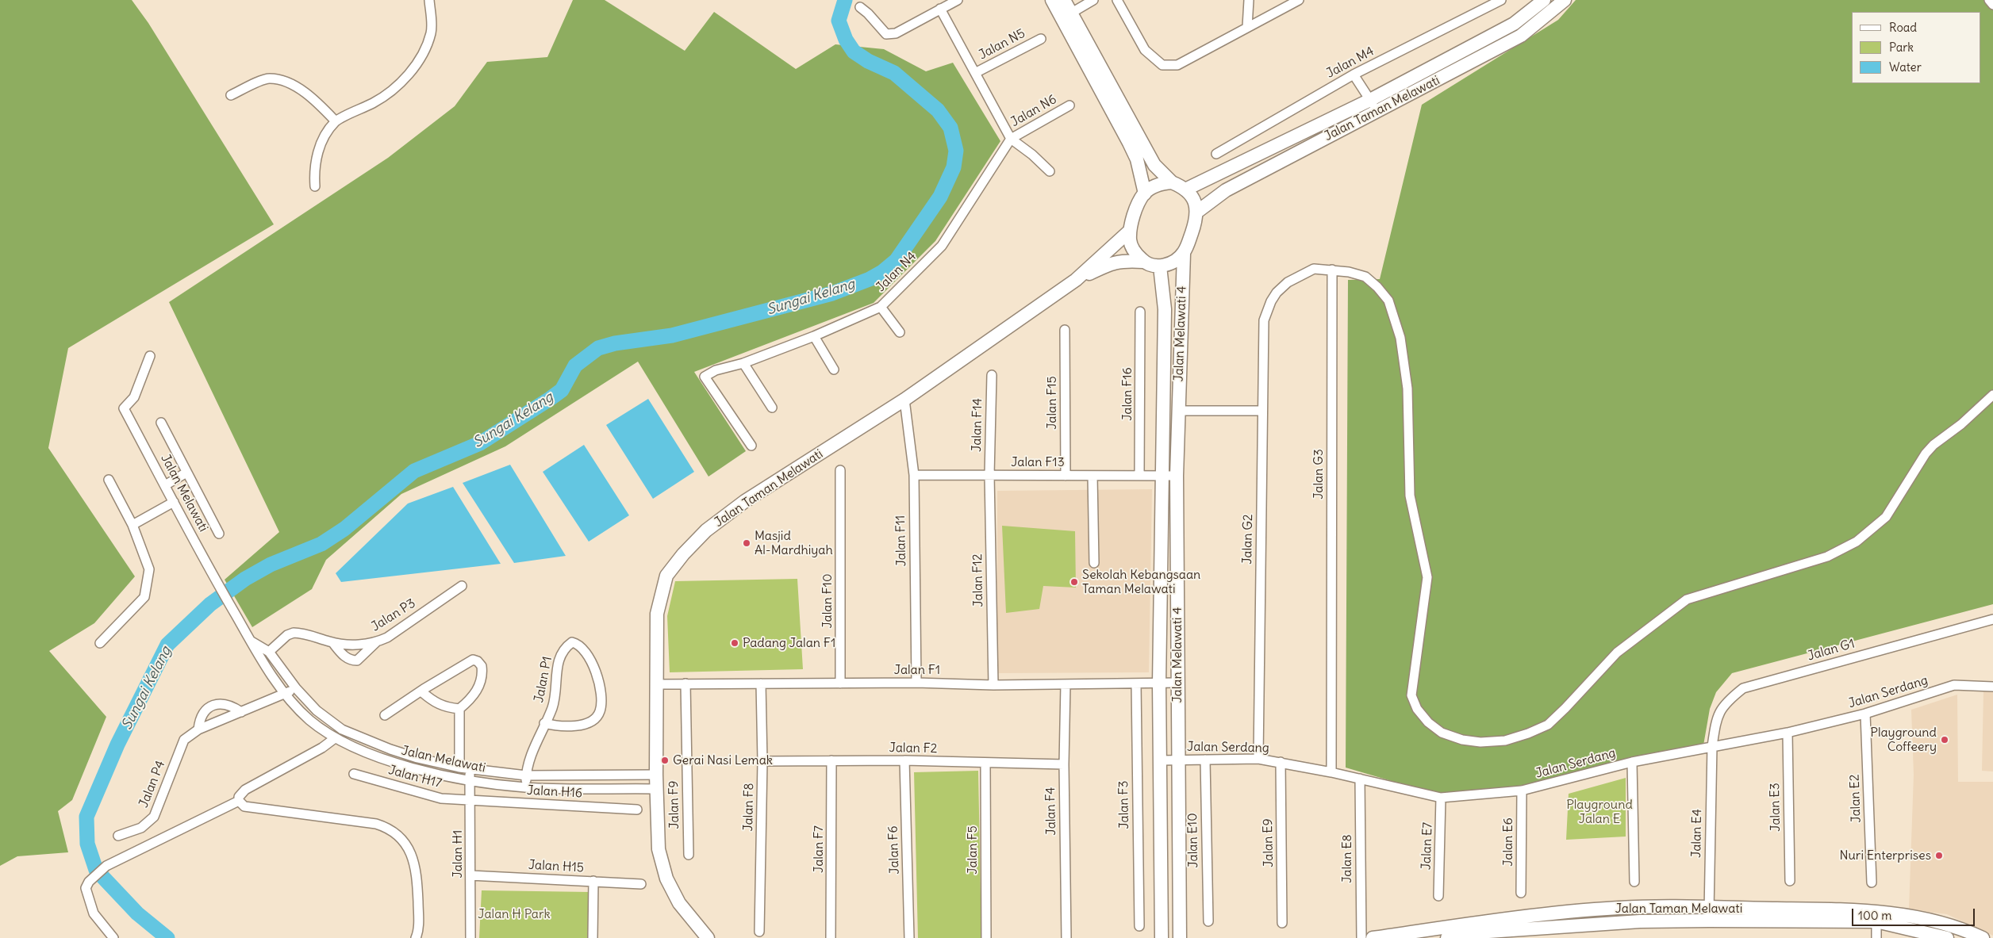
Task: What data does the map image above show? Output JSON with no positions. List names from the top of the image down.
{
  "streets": {
    "main road": ["Jalan Taman Melawati", "Jalan Melawati 4"],
    "street": [
      "Jalan N5",
      "Jalan M4",
      "Jalan N6",
      "Jalan N4",
      "Jalan F16",
      "Jalan F15",
      "Jalan F14",
      "Jalan F13",
      "Jalan G3",
      "Jalan Melawati",
      "Jalan G2",
      "Jalan F11",
      "Jalan F12",
      "Jalan F10",
      "Jalan P3",
      "Jalan G1",
      "Jalan F1",
      "Jalan P1",
      "Jalan Serdang",
      "Jalan F2",
      "Jalan H17",
      "Jalan P4",
      "Jalan H16",
      "Jalan E2",
      "Jalan F9",
      "Jalan F3",
      "Jalan F8",
      "Jalan E3",
      "Jalan F4",
      "Jalan E4",
      "Jalan E10",
      "Jalan E6",
      "Jalan E9",
      "Jalan E7",
      "Jalan F7",
      "Jalan F6",
      "Jalan F5",
      "Jalan H1",
      "Jalan E8",
      "Jalan H15"
    ]
  },
  "crossings": [
    ["Jalan Taman Melawati", "Jalan Melawati 4"],
    ["Jalan Taman Melawati", "Jalan Melawati"],
    ["Jalan Taman Melawati", "Jalan F11"],
    ["Jalan Taman Melawati", "Jalan F1"],
    ["Jalan Taman Melawati", "Jalan E4"],
    ["Jalan N6", "Jalan N4"],
    ["Jalan Melawati 4", "Jalan F13"],
    ["Jalan Melawati 4", "Jalan F1"],
    ["Jalan Melawati 4", "Jalan Serdang"],
    ["Jalan F16", "Jalan F13"],
    ["Jalan F15", "Jalan F13"],
    ["Jalan F14", "Jalan F13"],
    ["Jalan F14", "Jalan F12"],
    ["Jalan F13", "Jalan F11"],
    ["Jalan F13", "Jalan F12"],
    ["Jalan G3", "Jalan G2"],
    ["Jalan G3", "Jalan Serdang"],
    ["Jalan Melawati", "Jalan P3"],
    ["Jalan Melawati", "Jalan P1"],
    ["Jalan Melawati", "Jalan P4"],
    ["Jalan Melawati", "Jalan H1"],
    ["Jalan G2", "Jalan Serdang"],
    ["Jalan F11", "Jalan F1"],
    ["Jalan F12", "Jalan F1"],
    ["Jalan F10", "Jalan F1"],
    ["Jalan G1", "Jalan Serdang"],
    ["Jalan G1", "Jalan E4"],
    ["Jalan F1", "Jalan F9"],
    ["Jalan F1", "Jalan F3"],
    ["Jalan F1", "Jalan F8"],
    ["Jalan F1", "Jalan F4"],
    ["Jalan Serdang", "Jalan E2"],
    ["Jalan Serdang", "Jalan E3"],
    ["Jalan Serdang", "Jalan E4"],
    ["Jalan Serdang", "Jalan E10"],
    ["Jalan Serdang", "Jalan E6"],
    ["Jalan Serdang", "Jalan E9"],
    ["Jalan Serdang", "Jalan E7"],
    ["Jalan Serdang", "Jalan E8"],
    ["Jalan F2", "Jalan F8"],
    ["Jalan F2", "Jalan F4"],
    ["Jalan F2", "Jalan F7"],
    ["Jalan F2", "Jalan F6"],
    ["Jalan F2", "Jalan F5"],
    ["Jalan H17", "Jalan H16"],
    ["Jalan H17", "Jalan H1"],
    ["Jalan H16", "Jalan H1"],
    ["Jalan H1", "Jalan H15"]
  ],
  "water": ["Sungai Kelang"],
  "parks": ["Playground Jalan E", "Jalan H Park"],
  "places": [
    "Masjid Al-Mardhiyah",
    "Sekolah Kebangsaan Taman Melawati",
    "Padang Jalan F1",
    "Playground Coffeery",
    "Gerai Nasi Lemak",
    "Nuri Enterprises"
  ],
  "legend": ["Road", "Park", "Water"],
  "scale_bar": "100 m"
}
